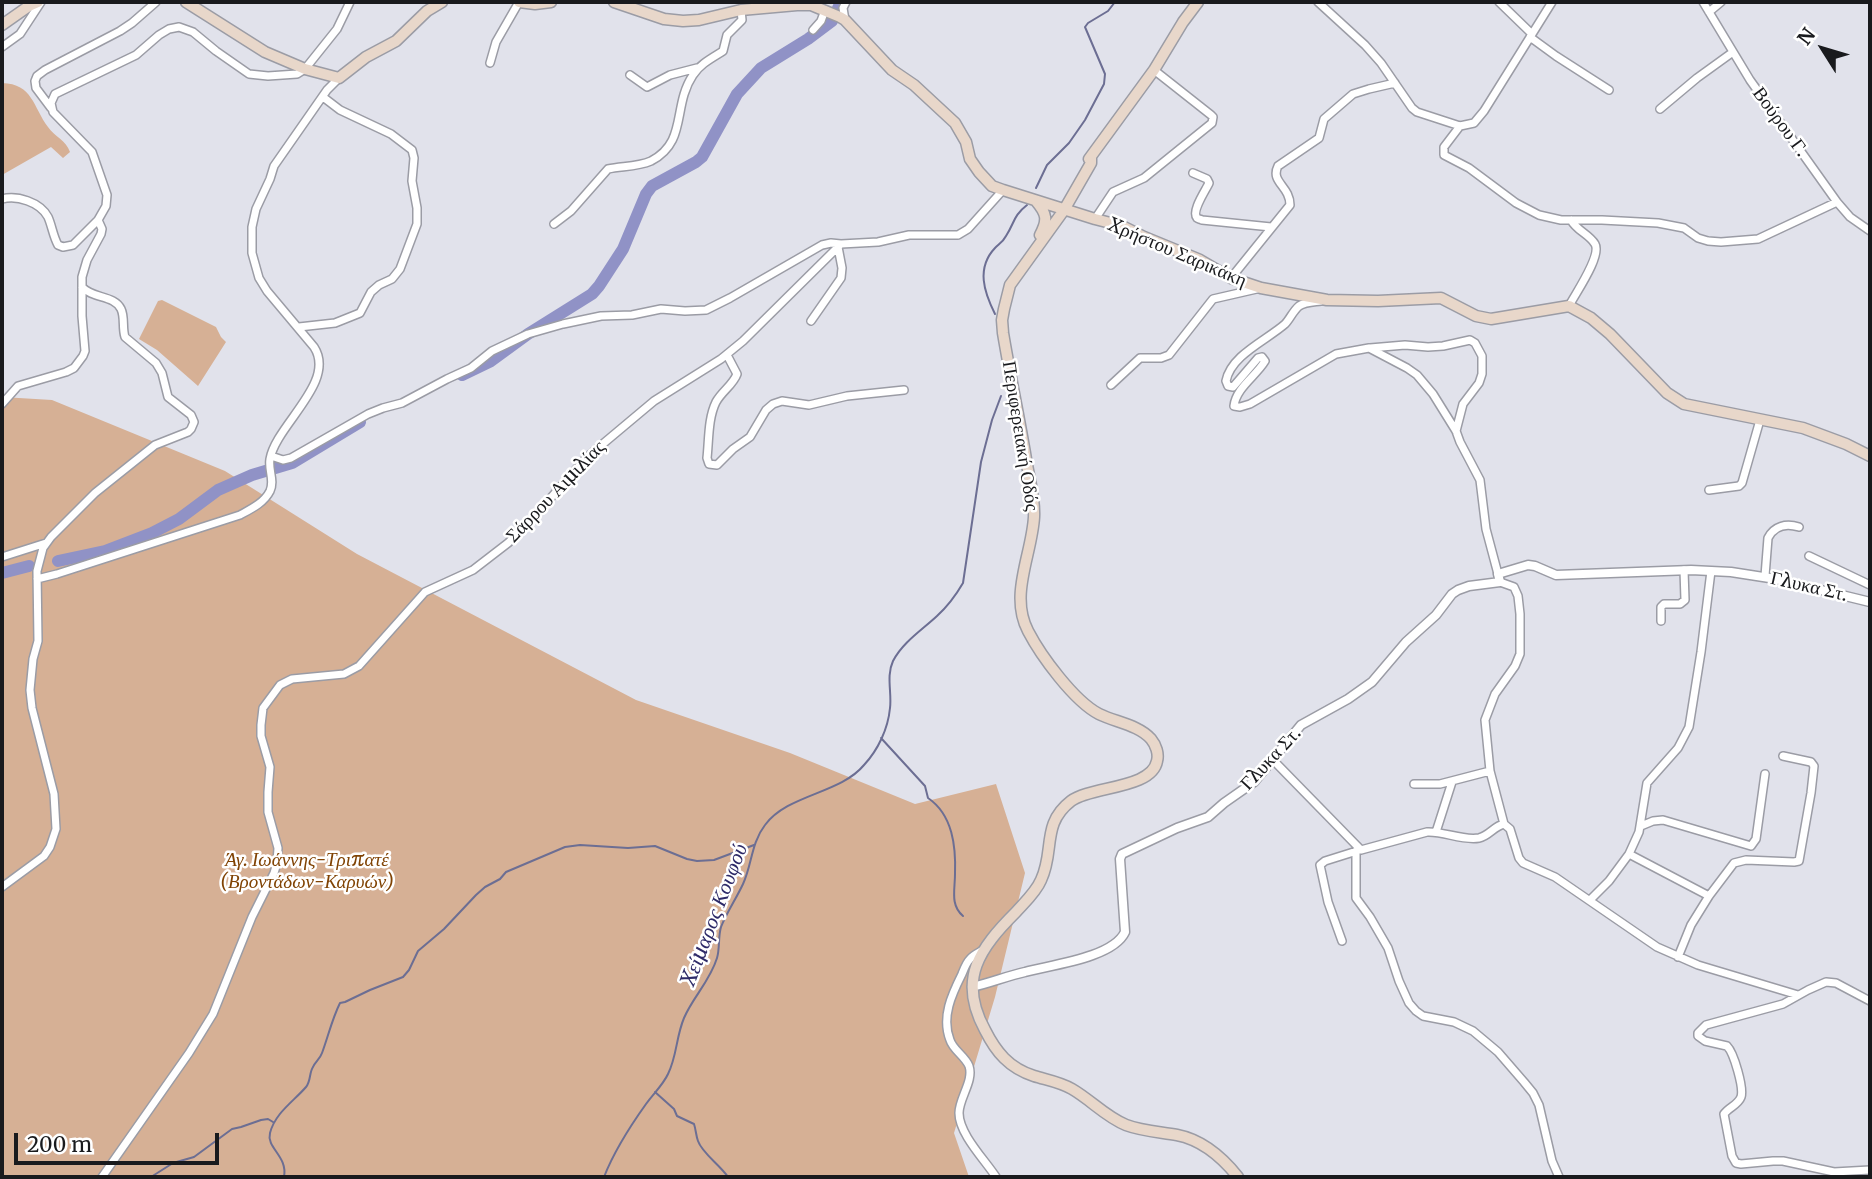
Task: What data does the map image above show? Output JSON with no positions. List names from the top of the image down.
{
  "streets": {
    "main road": ["Χρήστου Σαρικάκη", "Περιφερειακή Οδός"],
    "street": ["Βούρου Γ.", "Σάρρου Αιμιλίας", "Γλυκα Στ."]
  },
  "crossings": [
    ["Χρήστου Σαρικάκη", "Περιφερειακή Οδός"],
    ["Περιφερειακή Οδός", "Γλυκα Στ."]
  ],
  "water": ["Χείμαρος Κουφού"],
  "parks": ["Άγ. Ιωάννης-Τριπατέ (Βροντάδων-Καρυών)"],
  "scale_bar": "200 m",
  "north": "top left"
}
